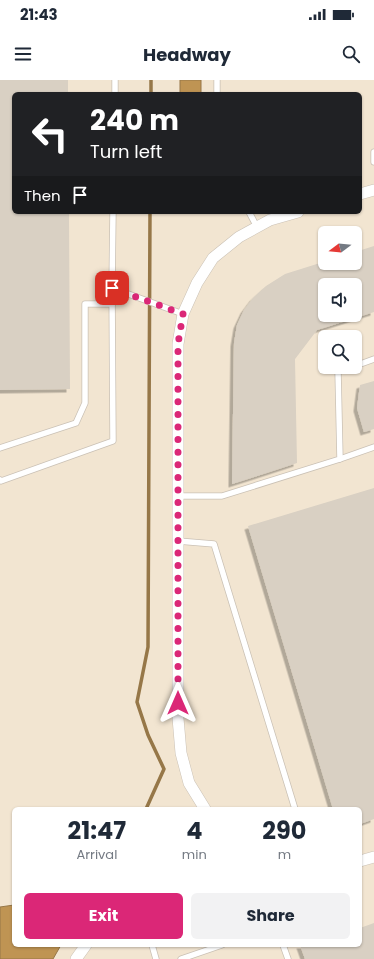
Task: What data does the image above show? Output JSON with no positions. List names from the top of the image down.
{
  "north": "left",
  "page": {
    "status": "21:43",
    "header": "Headway",
    "turn": ["240 m", "Turn left"],
    "then": "Then",
    "eta": [
      "21:47",
      "Arrival",
      "4",
      "min",
      "290",
      "m"
    ],
    "buttons": ["Exit", "Share"]
  }
}
